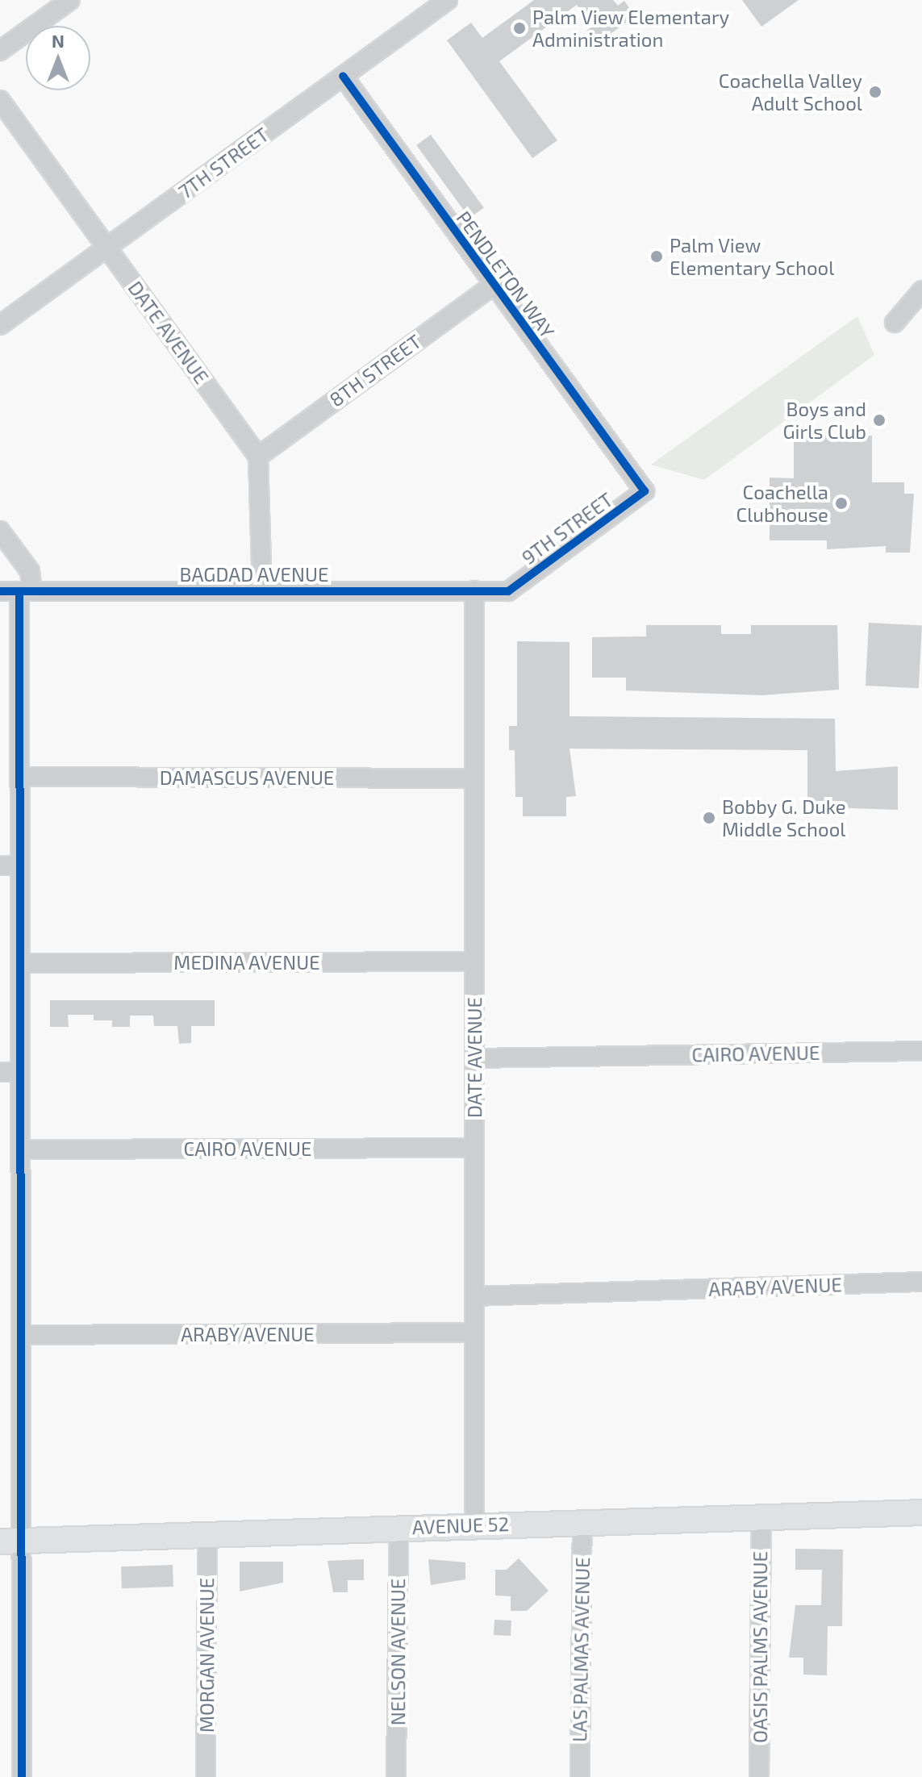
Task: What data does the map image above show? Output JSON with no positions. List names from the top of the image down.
{
  "streets": {
    "main road": ["AVENUE 52"],
    "street": [
      "7TH STREET",
      "PENDLETON WAY",
      "DATE AVENUE",
      "8TH STREET",
      "9TH STREET",
      "BAGDAD AVENUE",
      "DAMASCUS AVENUE",
      "MEDINA AVENUE",
      "CAIRO AVENUE",
      "ARABY AVENUE",
      "OASIS PALMS AVENUE",
      "LAS PALMAS AVENUE",
      "NELSON AVENUE",
      "MORGAN AVENUE"
    ]
  },
  "crossings": [
    ["7TH STREET", "PENDLETON WAY"],
    ["7TH STREET", "DATE AVENUE"],
    ["PENDLETON WAY", "8TH STREET"],
    ["PENDLETON WAY", "9TH STREET"],
    ["DATE AVENUE", "8TH STREET"],
    ["DATE AVENUE", "BAGDAD AVENUE"],
    ["DATE AVENUE", "DAMASCUS AVENUE"],
    ["DATE AVENUE", "MEDINA AVENUE"],
    ["DATE AVENUE", "CAIRO AVENUE"],
    ["DATE AVENUE", "ARABY AVENUE"],
    ["DATE AVENUE", "AVENUE 52"],
    ["9TH STREET", "BAGDAD AVENUE"],
    ["AVENUE 52", "OASIS PALMS AVENUE"],
    ["AVENUE 52", "LAS PALMAS AVENUE"],
    ["AVENUE 52", "NELSON AVENUE"],
    ["AVENUE 52", "MORGAN AVENUE"]
  ],
  "places": [
    "Palm View Elementary Administration",
    "Coachella Valley Adult School",
    "Palm View Elementary School",
    "Boys and Girls Club",
    "Coachella Clubhouse",
    "Bobby G. Duke Middle School"
  ],
  "north": "top"
}
